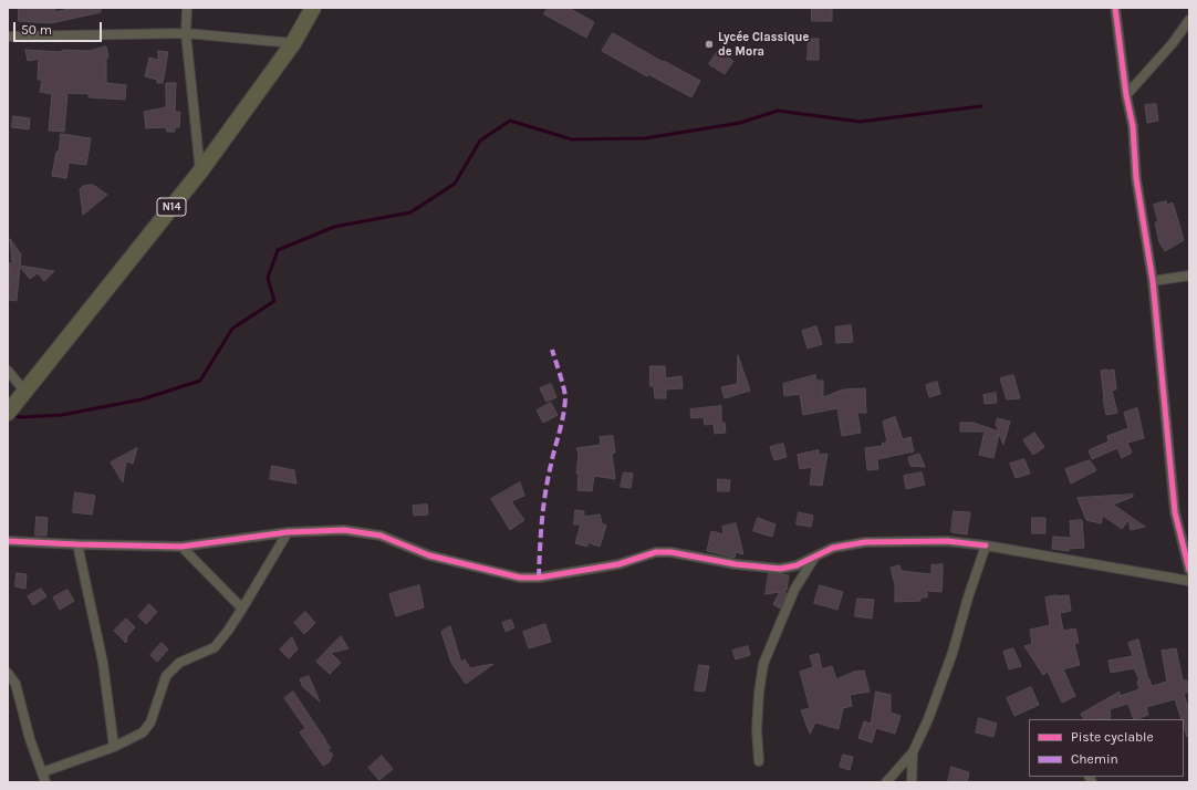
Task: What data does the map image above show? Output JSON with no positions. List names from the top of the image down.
{
  "streets": {
    "highway": ["N14"]
  },
  "places": ["Lycée Classique de Mora"],
  "legend": ["Piste cyclable", "Chemin"],
  "scale_bar": "50 m"
}
